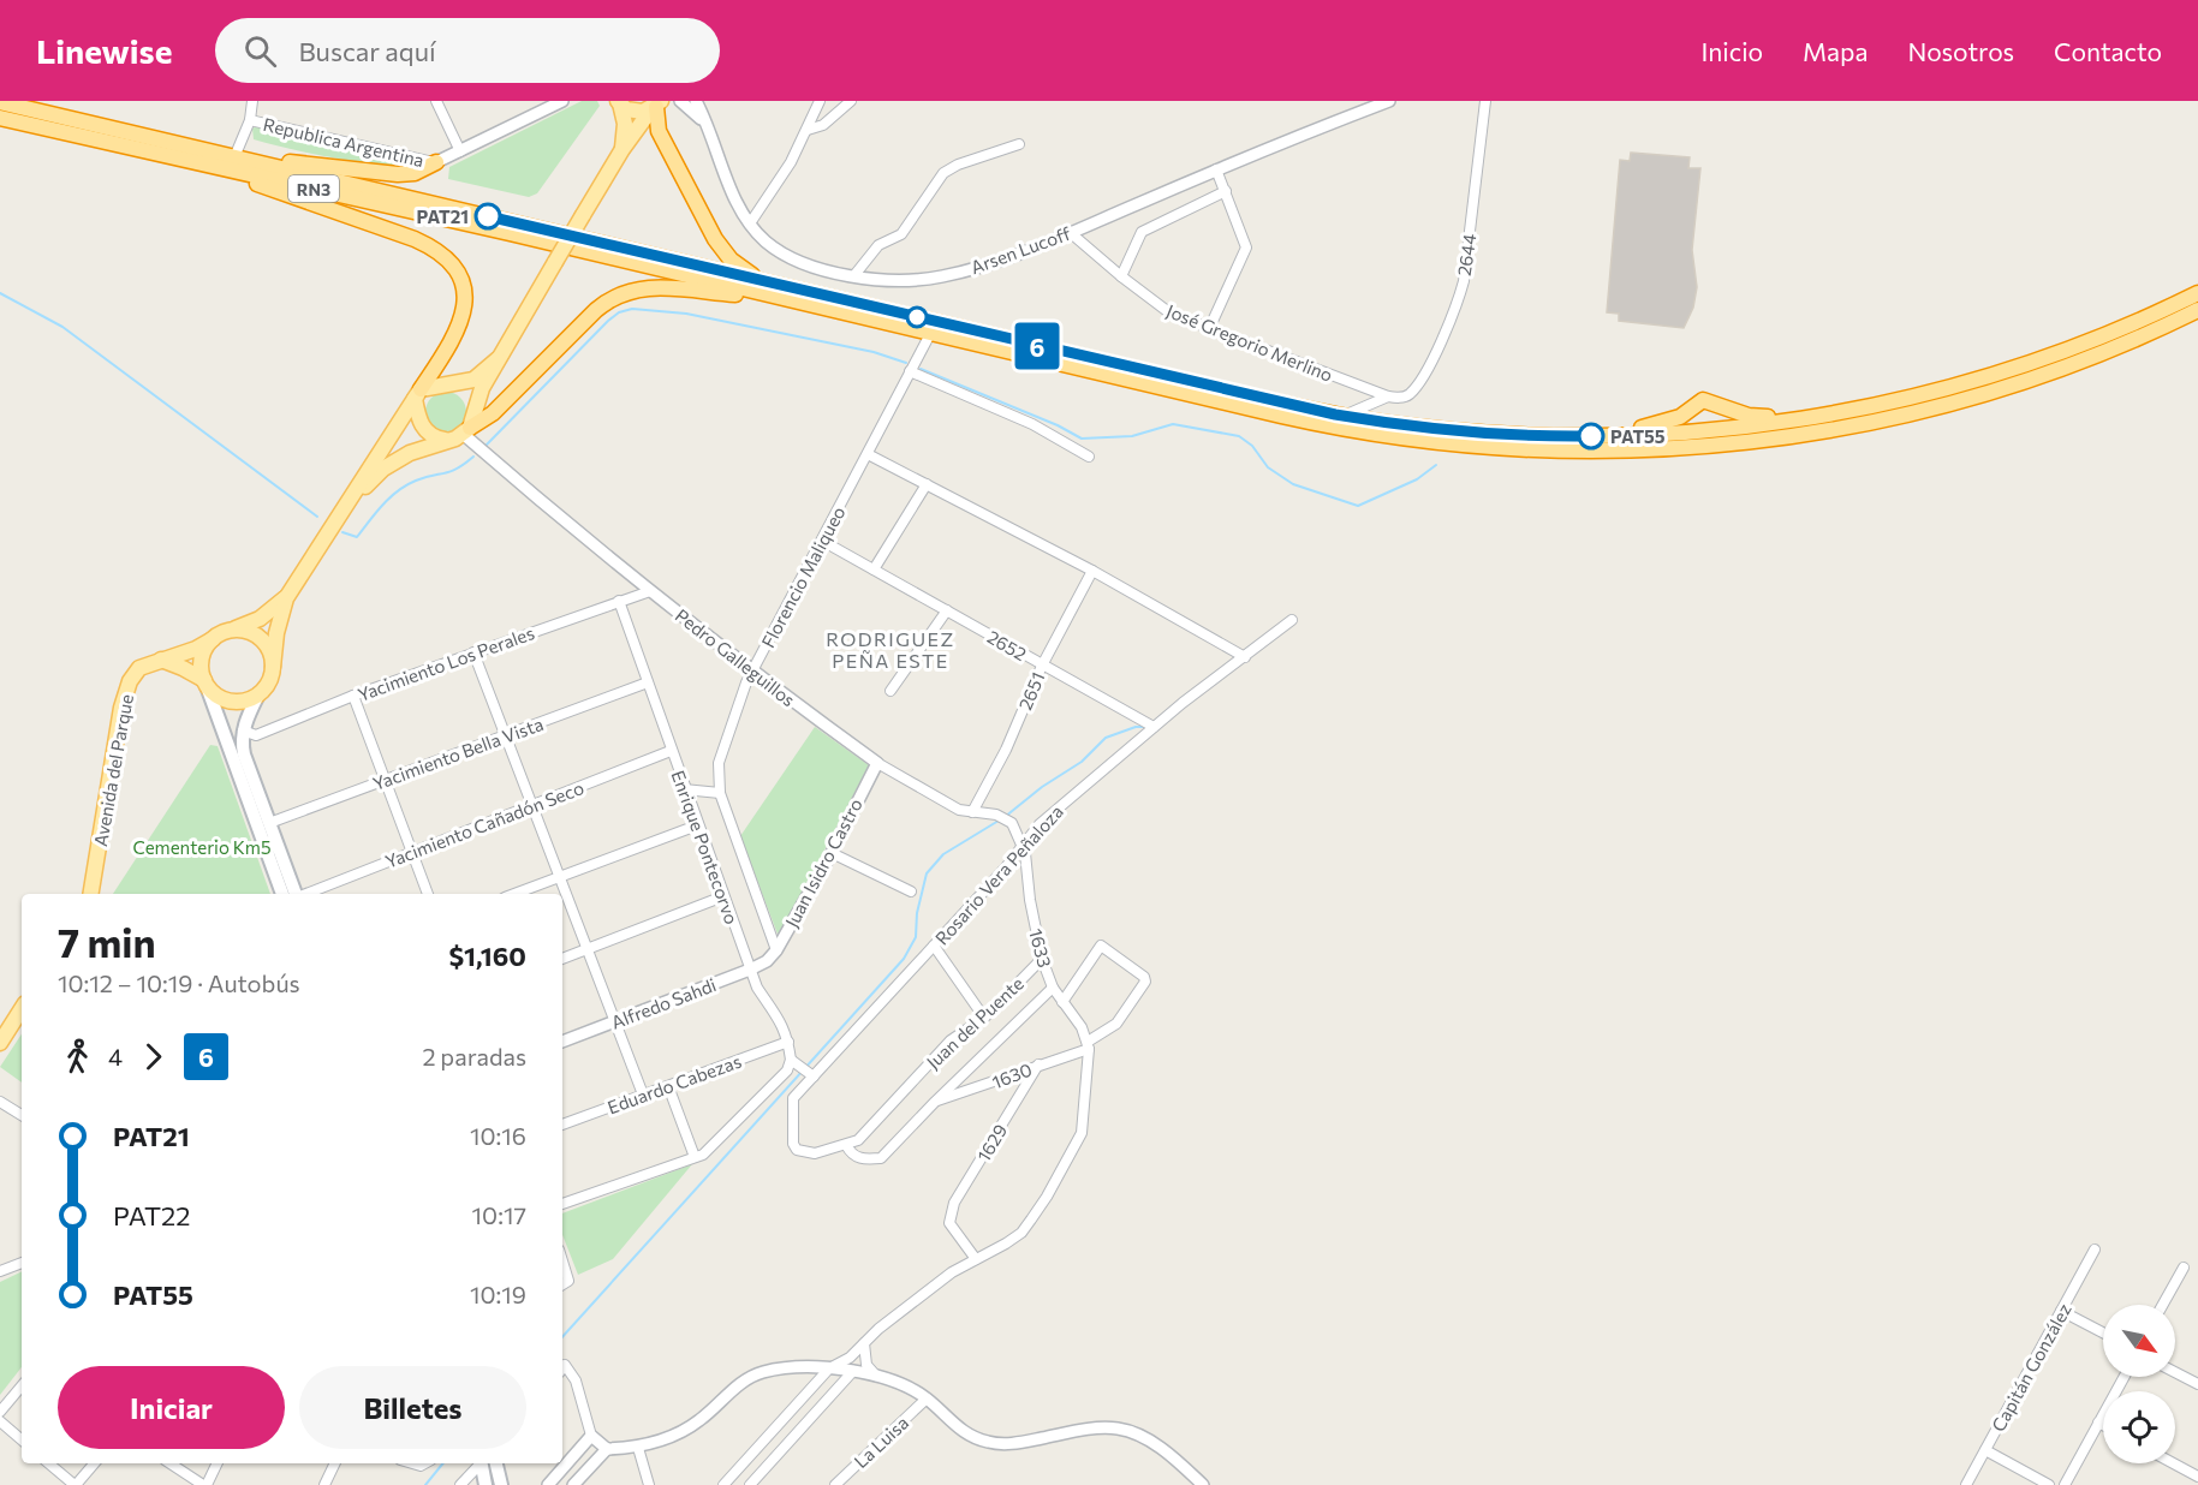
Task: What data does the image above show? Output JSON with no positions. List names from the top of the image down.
{
  "streets": {
    "highway": ["RN3"],
    "main road": ["Avenida del Parque"],
    "street": [
      "Republica Argentina",
      "Arsen Lucoff",
      "2644",
      "José Gregorio Merlino",
      "Florencio Maliqueo",
      "2652",
      "Pedro Galleguillos",
      "Yacimiento Los Perales",
      "2651",
      "Yacimiento Bella Vista",
      "Yacimiento Cañadón Seco",
      "Enrique Pontecorvo",
      "Juan Isidro Castro",
      "Rosario Vera Peñaloza",
      "1633",
      "Alfredo Sahdi",
      "Juan del Puente",
      "1630",
      "Eduardo Cabezas",
      "1629",
      "Capitán González",
      "La Luisa"
    ]
  },
  "crossings": [
    ["RN3", "Florencio Maliqueo"],
    ["Arsen Lucoff", "José Gregorio Merlino"],
    ["2644", "José Gregorio Merlino"],
    ["Florencio Maliqueo", "2652"],
    ["Florencio Maliqueo", "Pedro Galleguillos"],
    ["Florencio Maliqueo", "Juan Isidro Castro"],
    ["2652", "2651"],
    ["2652", "Rosario Vera Peñaloza"],
    ["Pedro Galleguillos", "Yacimiento Los Perales"],
    ["Pedro Galleguillos", "2651"],
    ["Pedro Galleguillos", "Juan Isidro Castro"],
    ["Pedro Galleguillos", "Rosario Vera Peñaloza"],
    ["Pedro Galleguillos", "1633"],
    ["Yacimiento Los Perales", "Enrique Pontecorvo"],
    ["Yacimiento Bella Vista", "Enrique Pontecorvo"],
    ["Yacimiento Cañadón Seco", "Enrique Pontecorvo"],
    ["Enrique Pontecorvo", "Alfredo Sahdi"],
    ["Enrique Pontecorvo", "Eduardo Cabezas"],
    ["Juan Isidro Castro", "Alfredo Sahdi"],
    ["Rosario Vera Peñaloza", "1633"],
    ["Rosario Vera Peñaloza", "Juan del Puente"],
    ["1633", "Juan del Puente"],
    ["1633", "1630"],
    ["Juan del Puente", "1630"],
    ["1630", "1629"]
  ],
  "districts": ["RODRIGUEZ PEÑA ESTE"],
  "parks": ["Cementerio Km5"],
  "places": ["PAT21", "PAT55"],
  "lines": ["bus line 6"],
  "north": "bottom right",
  "page": {
    "header": "Linewise",
    "search": "Buscar aquí",
    "nav": [
      "Inicio",
      "Mapa",
      "Nosotros",
      "Contacto"
    ],
    "on_map": "6",
    "heading": ["7 min", "10:12 – 10:19 · Autobús", "$1,160"],
    "legs": ["4", "6", "2 paradas"],
    "list": [
      {
        "name": "PAT21",
        "value": "10:16"
      },
      {
        "name": "PAT22",
        "value": "10:17"
      },
      {
        "name": "PAT55",
        "value": "10:19"
      }
    ],
    "buttons": ["Iniciar", "Billetes"]
  }
}
